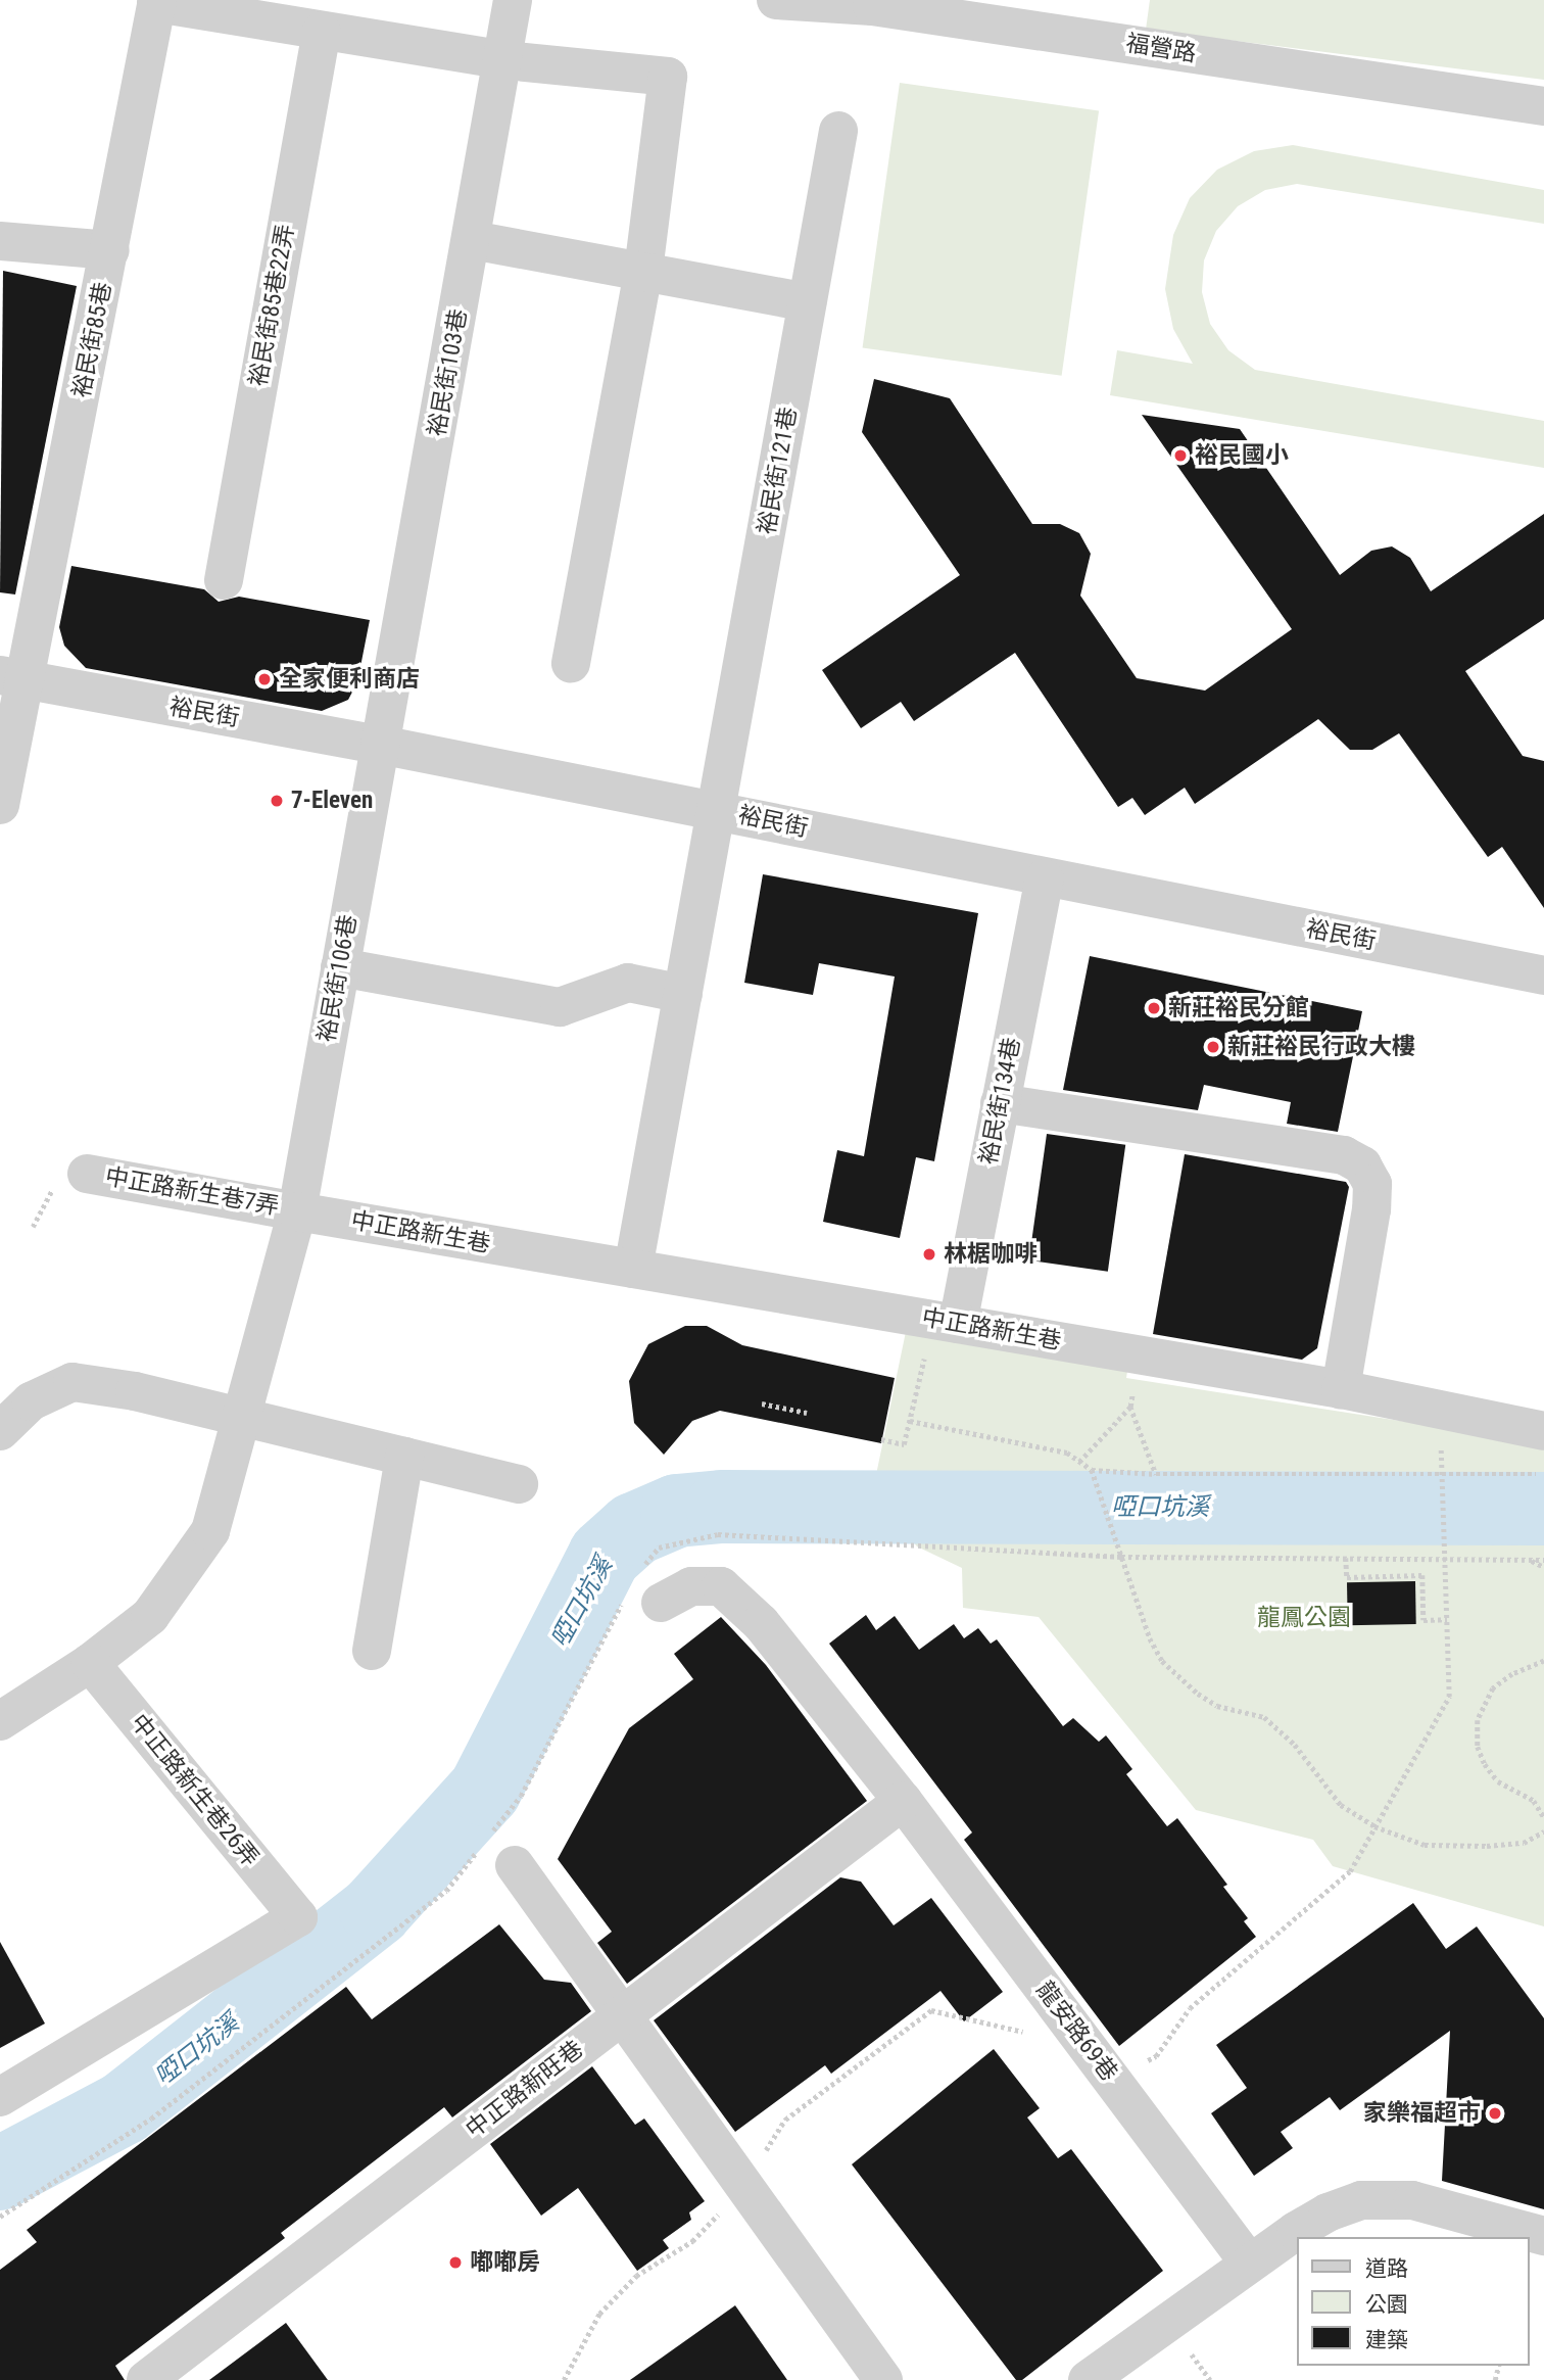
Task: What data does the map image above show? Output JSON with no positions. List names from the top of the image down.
{
  "streets": {
    "street": [
      "福營路",
      "裕民街85巷22弄",
      "裕民街85巷",
      "裕民街103巷",
      "裕民街121巷",
      "裕民街",
      "裕民街106巷",
      "裕民街134巷",
      "中正路新生巷7弄",
      "中正路新生巷",
      "中正路新生巷26弄",
      "龍安路69巷",
      "中正路新旺巷"
    ]
  },
  "crossings": [
    ["裕民街85巷", "裕民街"],
    ["裕民街103巷", "裕民街"],
    ["裕民街103巷", "裕民街106巷"],
    ["裕民街121巷", "裕民街"],
    ["裕民街", "裕民街106巷"],
    ["裕民街", "裕民街134巷"],
    ["裕民街106巷", "中正路新生巷7弄"],
    ["裕民街106巷", "中正路新生巷"],
    ["裕民街134巷", "中正路新生巷"],
    ["中正路新生巷7弄", "中正路新生巷"],
    ["龍安路69巷", "中正路新旺巷"]
  ],
  "water": ["啞口坑溪"],
  "parks": ["龍鳳公園"],
  "places": [
    "裕民國小",
    "全家便利商店",
    "7-Eleven",
    "新莊裕民分館",
    "新莊裕民行政大樓",
    "林椐咖啡",
    "家樂福超市",
    "嘟嘟房"
  ],
  "legend": ["道路", "公園", "建築"]
}
